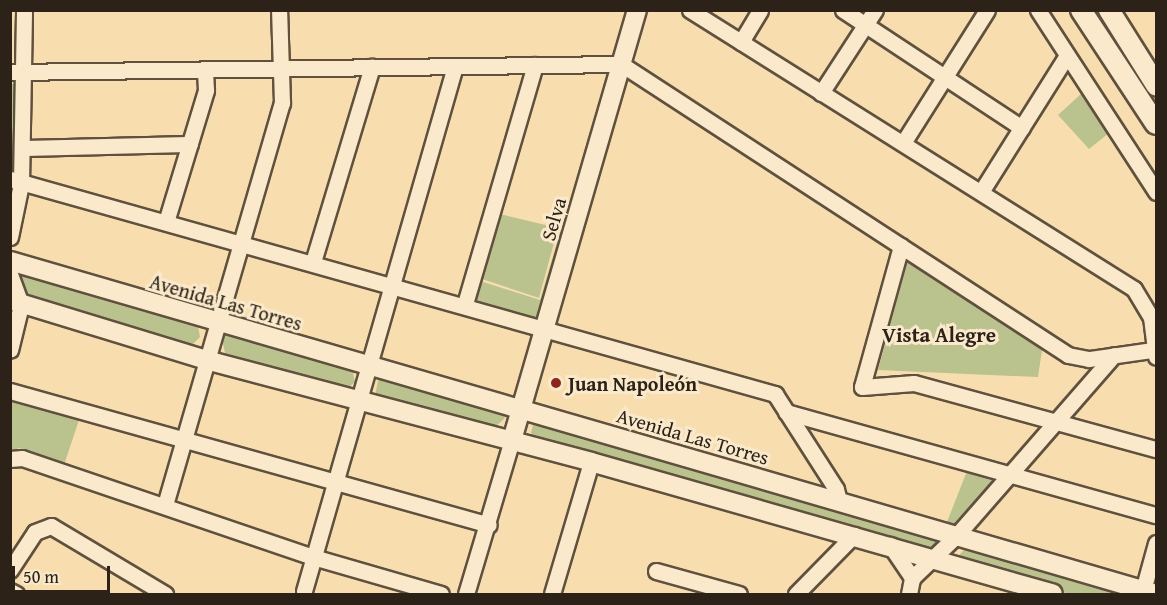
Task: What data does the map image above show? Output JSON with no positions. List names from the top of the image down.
{
  "streets": {
    "street": ["Selva", "Avenida Las Torres"]
  },
  "crossings": [
    ["Selva", "Avenida Las Torres"]
  ],
  "districts": ["Vista Alegre"],
  "places": ["Juan Napoleón"],
  "scale_bar": "50 m"
}
